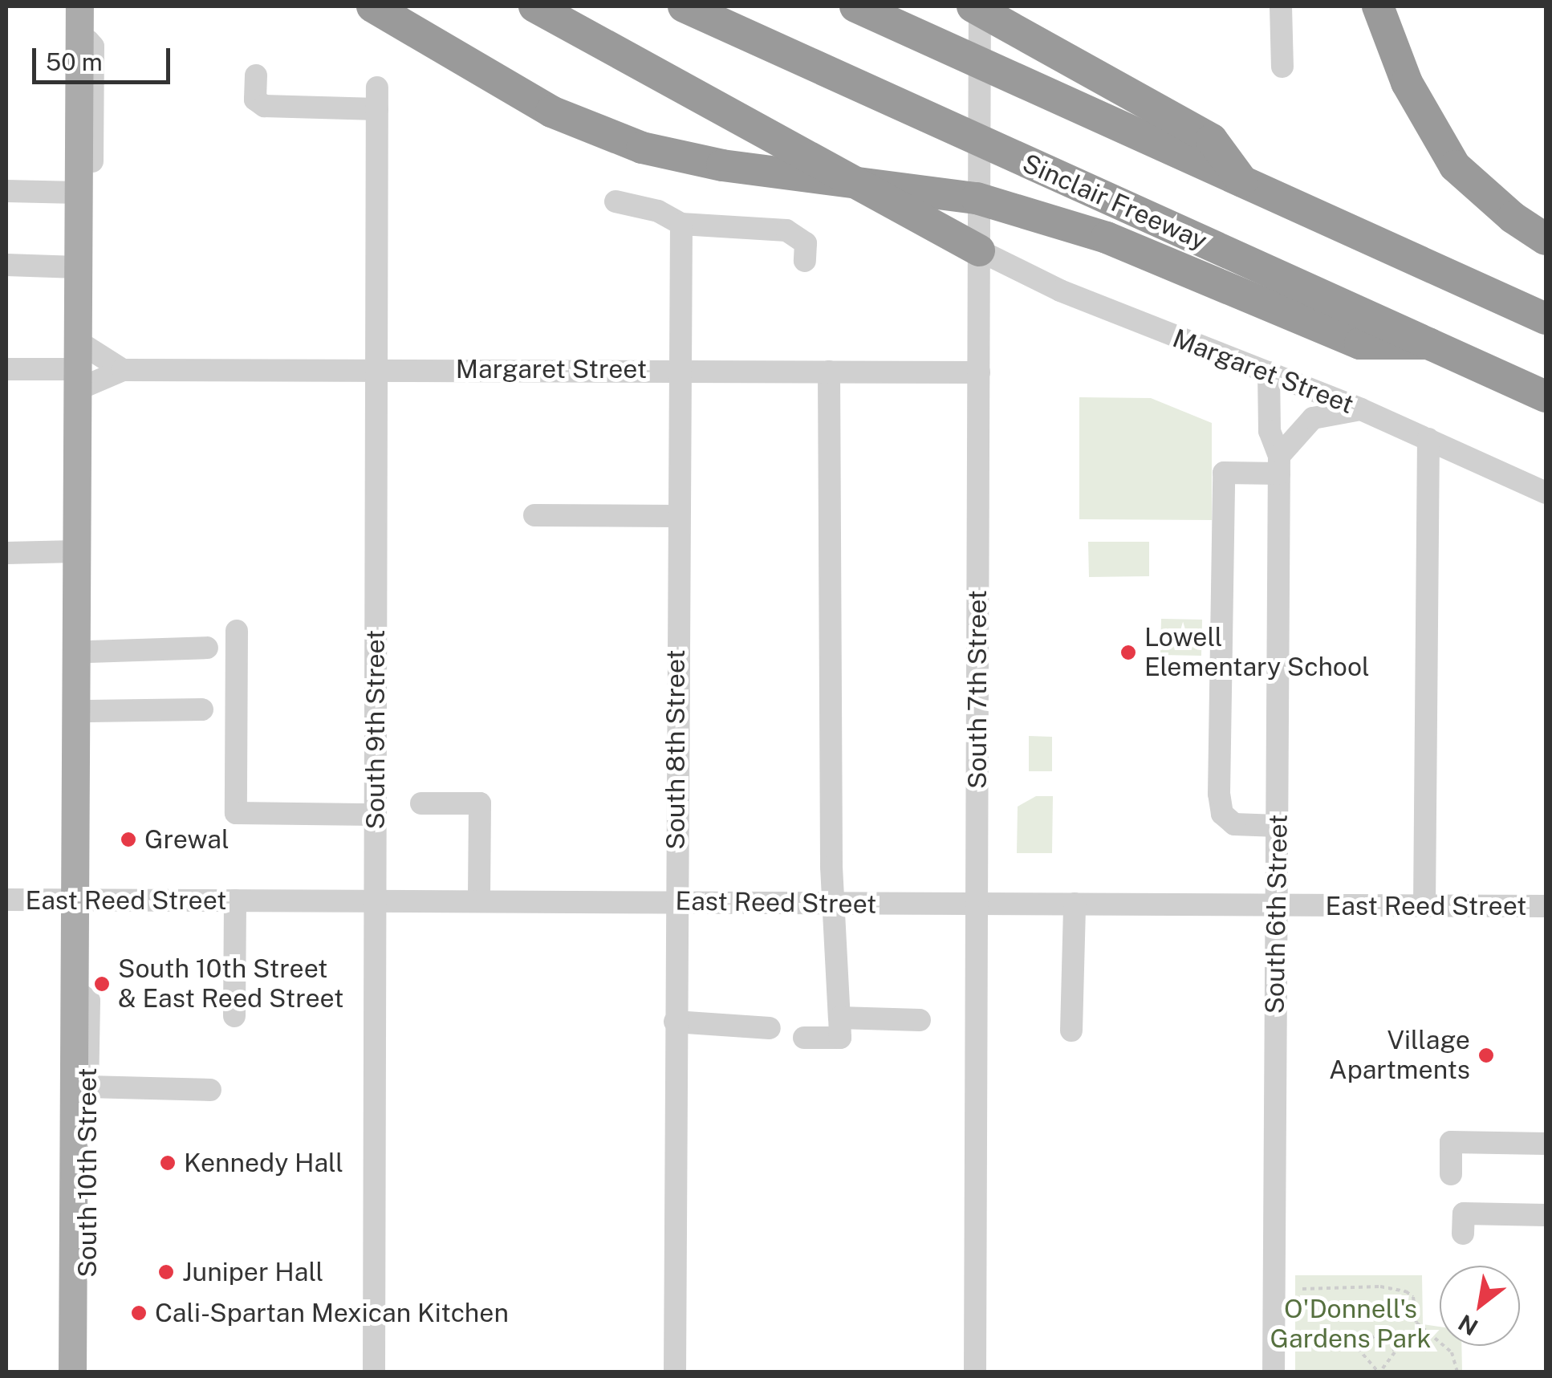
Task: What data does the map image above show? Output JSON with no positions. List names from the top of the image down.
{
  "streets": {
    "highway": ["Sinclair Freeway"],
    "main road": ["South 10th Street"],
    "street": [
      "Margaret Street",
      "South 7th Street",
      "South 9th Street",
      "South 8th Street",
      "East Reed Street",
      "South 6th Street"
    ]
  },
  "crossings": [
    ["Margaret Street", "South 7th Street"],
    ["Margaret Street", "South 9th Street"],
    ["Margaret Street", "South 8th Street"],
    ["Margaret Street", "South 6th Street"],
    ["Margaret Street", "South 10th Street"],
    ["South 7th Street", "East Reed Street"],
    ["South 9th Street", "East Reed Street"],
    ["South 8th Street", "East Reed Street"],
    ["East Reed Street", "South 6th Street"],
    ["East Reed Street", "South 10th Street"]
  ],
  "parks": ["O'Donnell's Gardens Park"],
  "places": [
    "Lowell Elementary School",
    "Grewal",
    "South 10th Street & East Reed Street",
    "Village Apartments",
    "Kennedy Hall",
    "Juniper Hall",
    "Cali-Spartan Mexican Kitchen"
  ],
  "scale_bar": "50 m",
  "north": "bottom left"
}
